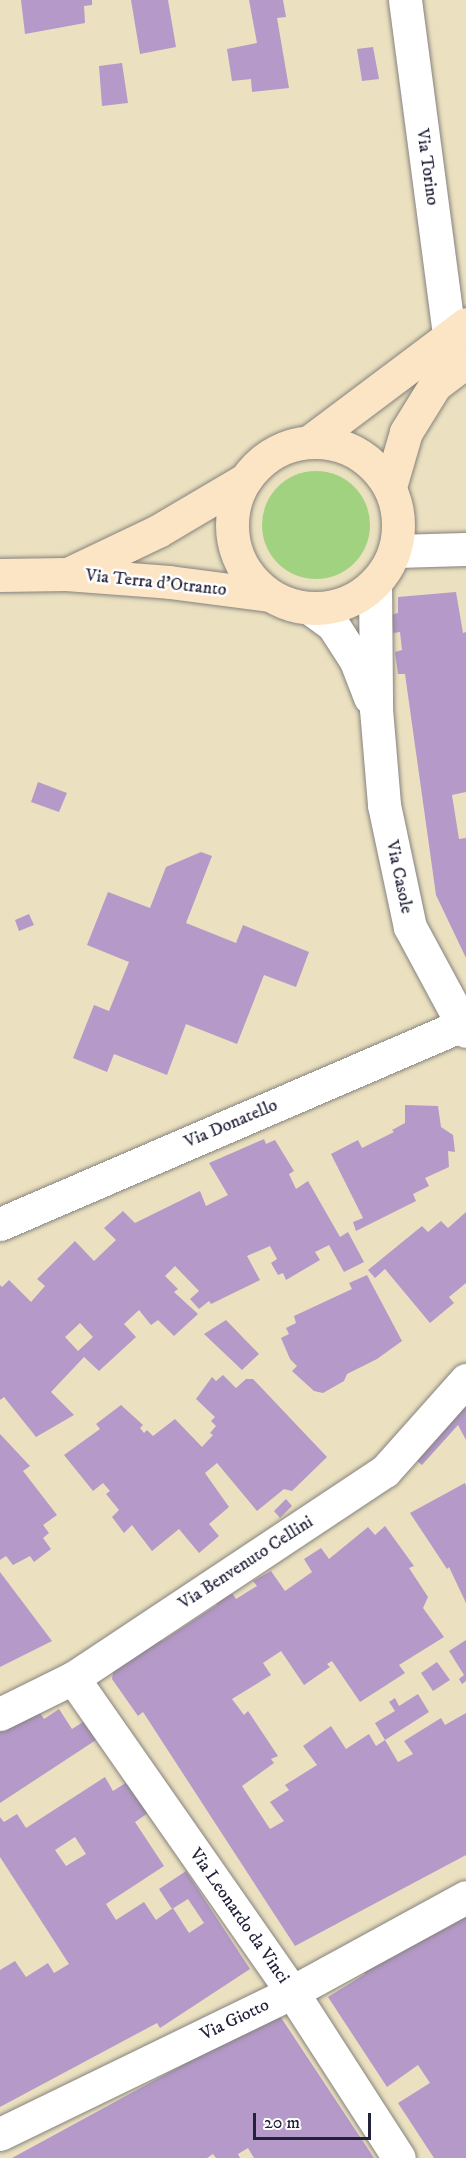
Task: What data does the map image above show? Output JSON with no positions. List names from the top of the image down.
{
  "streets": {
    "street": [
      "Via Torino",
      "Via Terra d'Otranto",
      "Via Casole",
      "Via Donatello",
      "Via Benvenuto Cellini",
      "Via Leonardo da Vinci",
      "Via Giotto"
    ]
  },
  "crossings": [
    ["Via Terra d'Otranto", "Via Casole"],
    ["Via Casole", "Via Donatello"],
    ["Via Benvenuto Cellini", "Via Leonardo da Vinci"],
    ["Via Leonardo da Vinci", "Via Giotto"]
  ],
  "scale_bar": "20 m"
}
